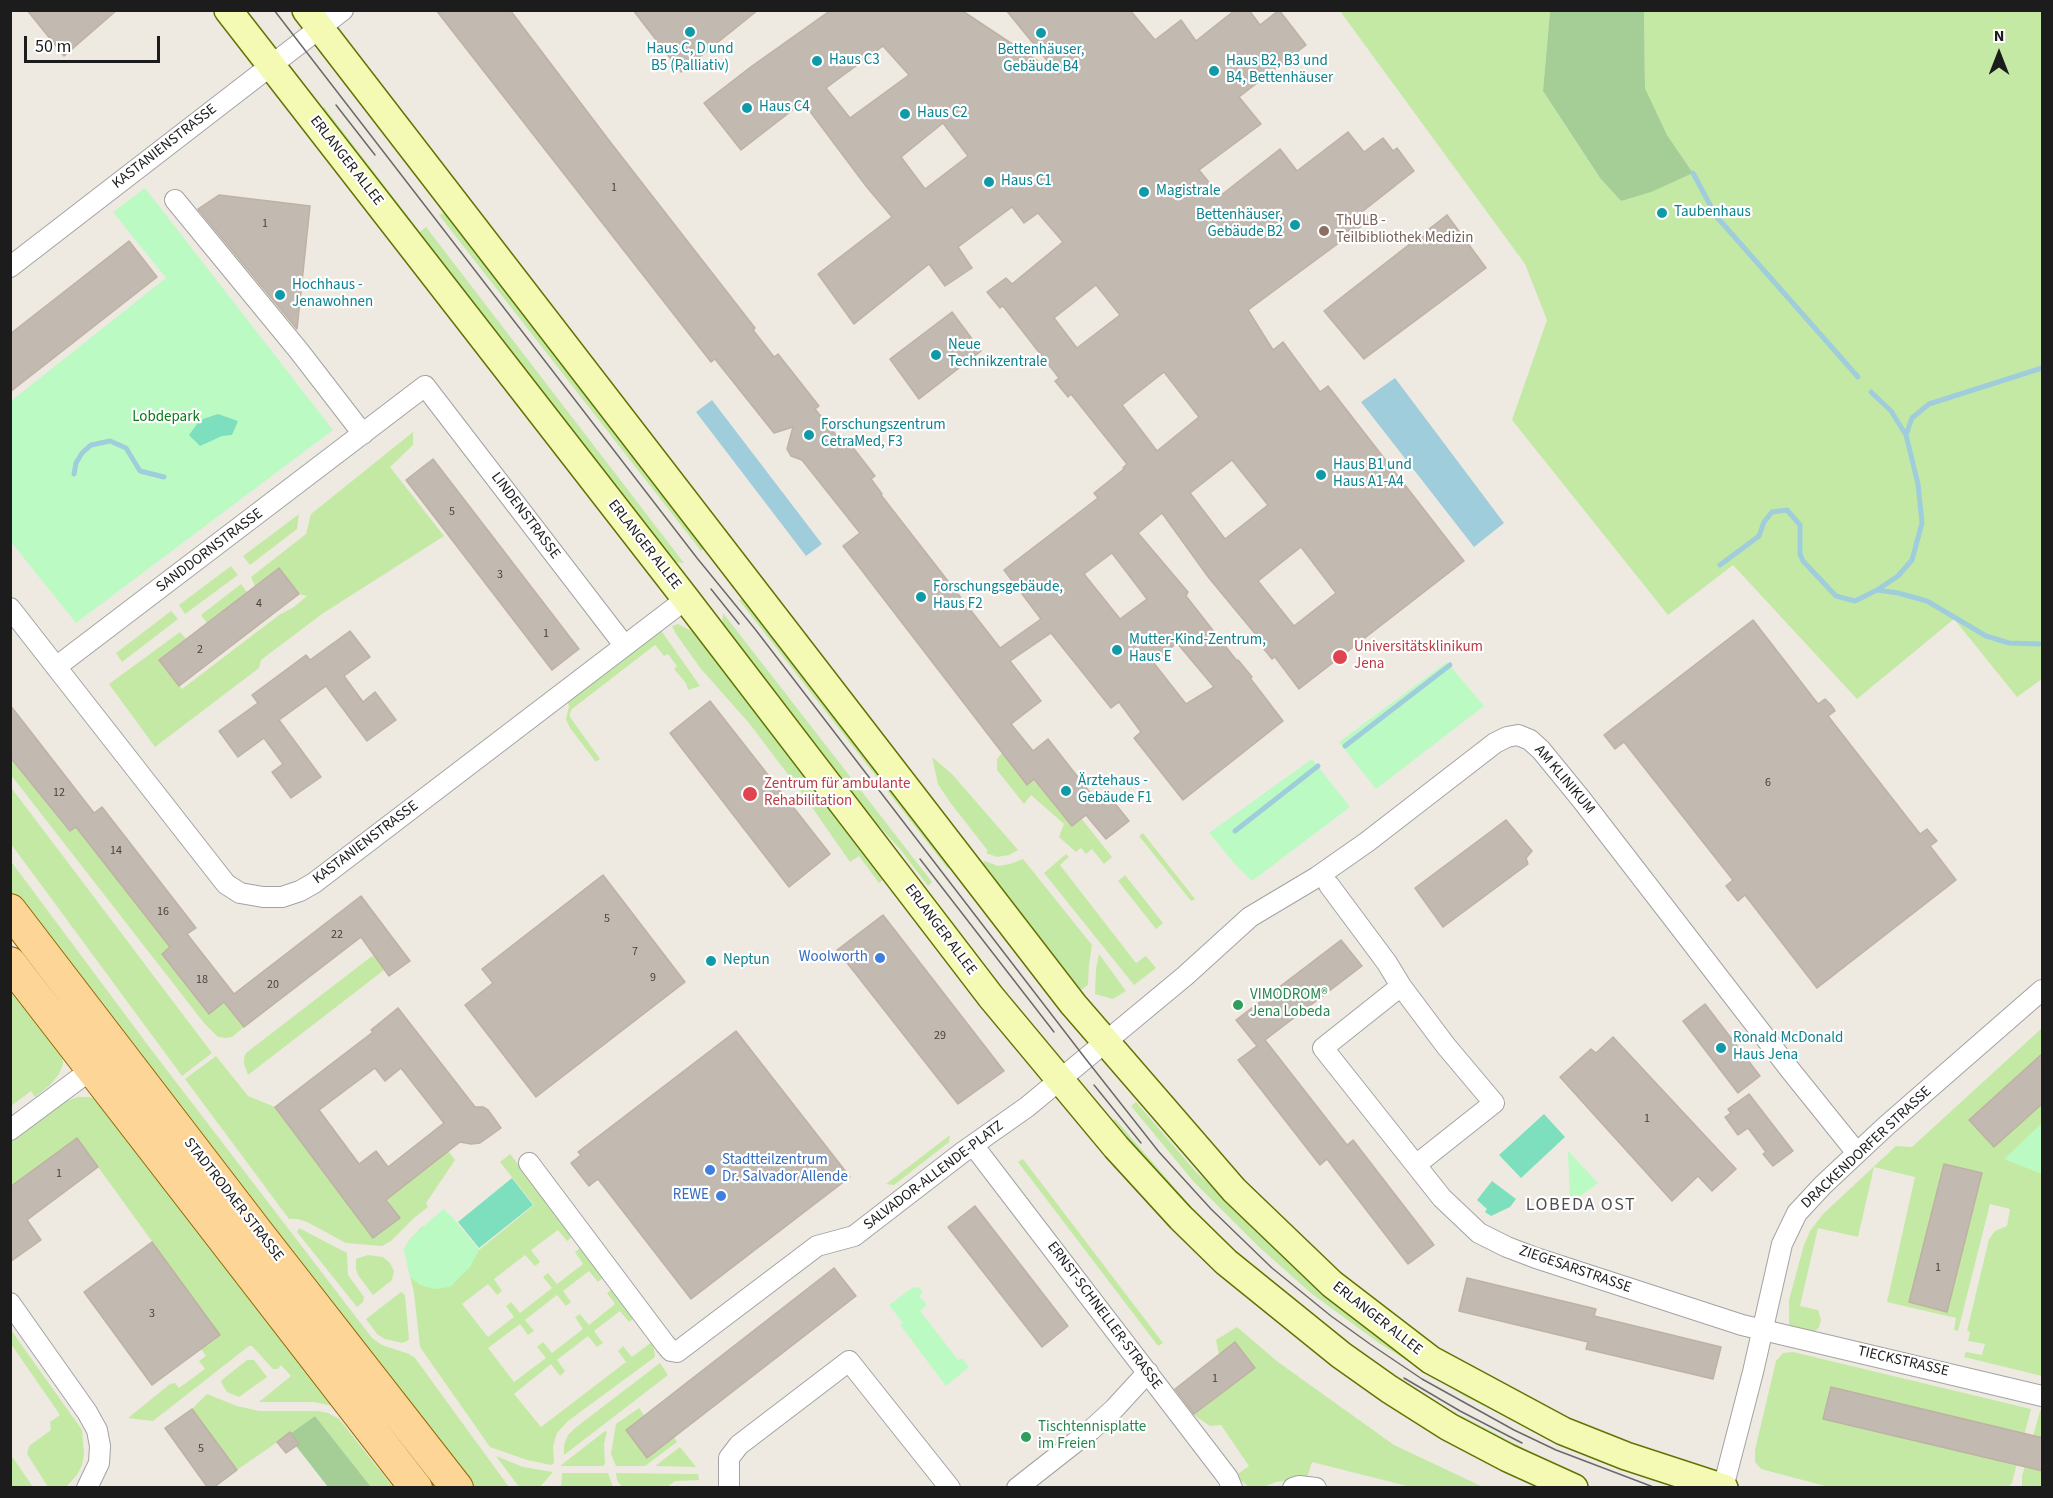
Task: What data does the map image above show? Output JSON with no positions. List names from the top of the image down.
{
  "streets": {
    "main road": ["ERLANGER ALLEE", "STADTRODAER STRASSE"],
    "street": [
      "KASTANIENSTRASSE",
      "LINDENSTRASSE",
      "SANDDORNSTRASSE",
      "AM KLINIKUM",
      "DRACKENDORFER STRASSE",
      "SALVADOR-ALLENDE-PLATZ",
      "ZIEGESARSTRASSE",
      "ERNST-SCHNELLER-STRASSE",
      "TIECKSTRASSE"
    ]
  },
  "crossings": [
    ["KASTANIENSTRASSE", "ERLANGER ALLEE"],
    ["KASTANIENSTRASSE", "LINDENSTRASSE"],
    ["KASTANIENSTRASSE", "SANDDORNSTRASSE"],
    ["ERLANGER ALLEE", "AM KLINIKUM"],
    ["ERLANGER ALLEE", "DRACKENDORFER STRASSE"],
    ["ERLANGER ALLEE", "SALVADOR-ALLENDE-PLATZ"],
    ["LINDENSTRASSE", "SANDDORNSTRASSE"],
    ["AM KLINIKUM", "DRACKENDORFER STRASSE"],
    ["DRACKENDORFER STRASSE", "ZIEGESARSTRASSE"],
    ["DRACKENDORFER STRASSE", "TIECKSTRASSE"],
    ["SALVADOR-ALLENDE-PLATZ", "ERNST-SCHNELLER-STRASSE"],
    ["ZIEGESARSTRASSE", "TIECKSTRASSE"]
  ],
  "districts": ["LOBEDA OST"],
  "parks": ["Lobdepark"],
  "places": [
    "Haus C, D und B5 (Palliativ)",
    "Bettenhäuser, Gebäude B4",
    "Haus C3",
    "Haus B2, B3 und B4, Bettenhäuser",
    "Haus C4",
    "Haus C2",
    "Haus C1",
    "Magistrale",
    "Taubenhaus",
    "Bettenhäuser, Gebäude B2",
    "ThULB - Teilbibliothek Medizin",
    "Hochhaus - Jenawohnen",
    "Neue Technikzentrale",
    "Forschungszentrum CetraMed, F3",
    "Haus B1 und Haus A1-A4",
    "Forschungsgebäude, Haus F2",
    "Mutter-Kind-Zentrum, Haus E",
    "Universitätsklinikum Jena",
    "Ärztehaus - Gebäude F1",
    "Zentrum für ambulante Rehabilitation",
    "Woolworth",
    "Neptun",
    "VIMODROM® Jena Lobeda",
    "Ronald McDonald Haus Jena",
    "Stadtteilzentrum Dr. Salvador Allende",
    "REWE",
    "Tischtennisplatte im Freien"
  ],
  "house_numbers": [
    "1",
    "1",
    "5",
    "3",
    "4",
    "1",
    "2",
    "6",
    "12",
    "14",
    "16",
    "5",
    "22",
    "7",
    "9",
    "18",
    "20",
    "29",
    "1",
    "1",
    "1",
    "3",
    "1",
    "5"
  ],
  "scale_bar": "50 m",
  "north": "top"
}
